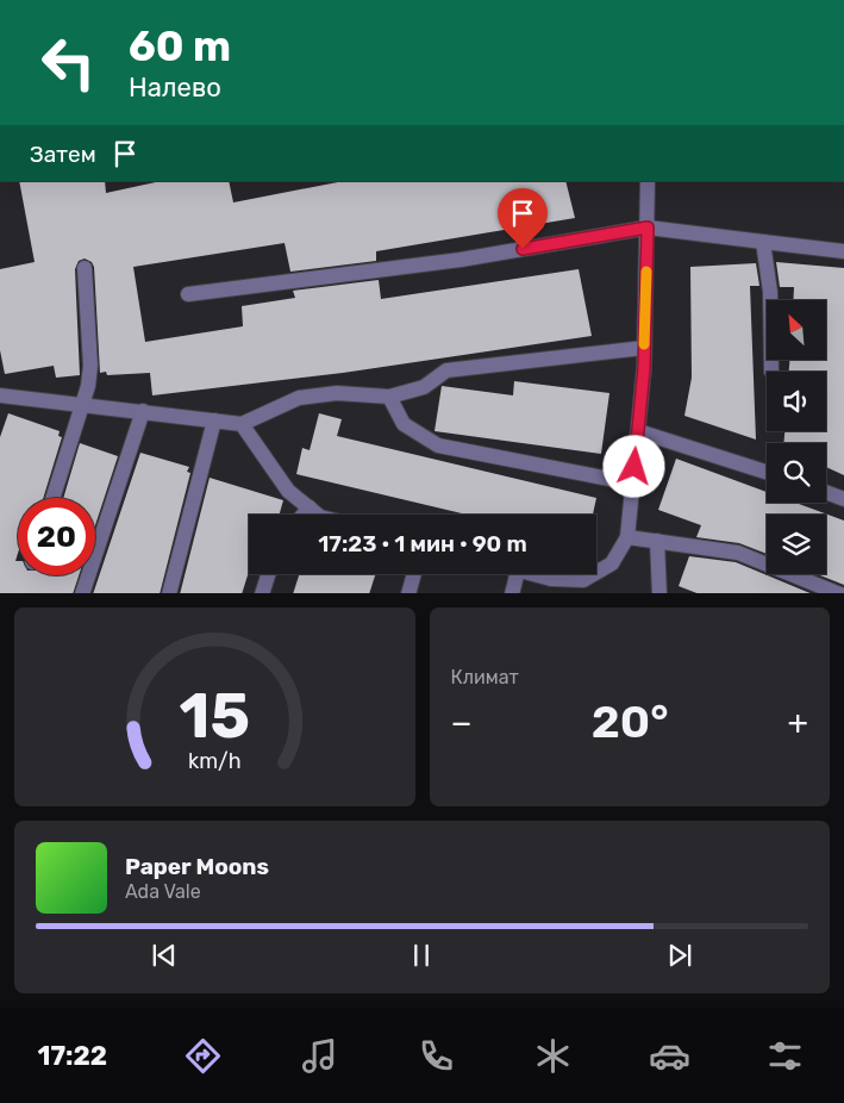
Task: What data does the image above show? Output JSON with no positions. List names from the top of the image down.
{
  "north": "top left",
  "page": {
    "turn": ["60 m", "Налево"],
    "then": "Затем",
    "limit": "20",
    "trip": "17:23 · 1 мин · 90 m",
    "tile": "Климат",
    "heat": ["−", "20°", "+"],
    "song": ["Paper Moons", "Ada Vale"],
    "tabs": "17:22",
    "gauge": ["15", "km/h"]
  }
}
